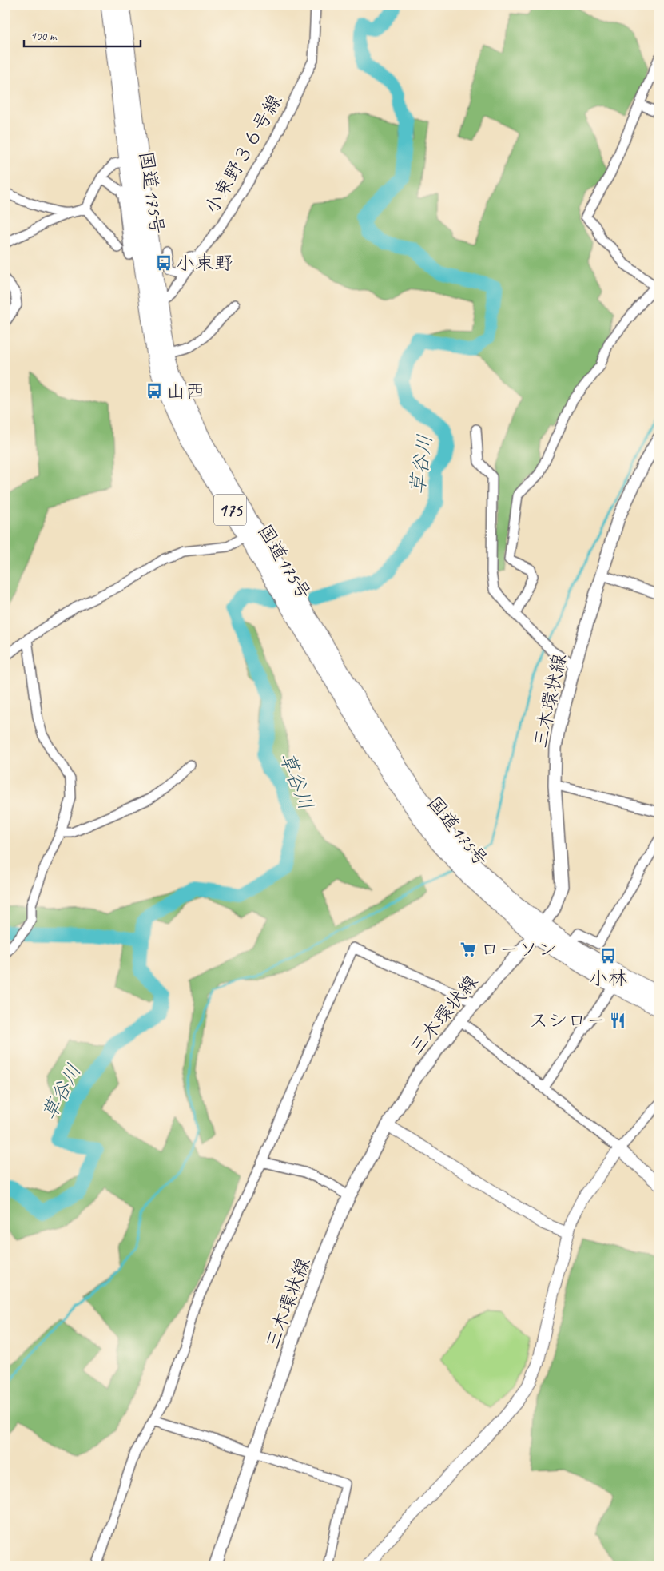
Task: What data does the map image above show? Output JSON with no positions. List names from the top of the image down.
{
  "streets": {
    "highway": ["国道175号", "175"],
    "main road": ["三木環状線"],
    "street": ["小束野３６号線"]
  },
  "crossings": [
    ["小束野３６号線", "国道175号"],
    ["国道175号", "三木環状線"]
  ],
  "water": ["草谷川"],
  "places": {
    "bus stop": ["小束野", "山西", "小林"],
    "supermarket": ["ローソン"],
    "restaurant": ["スシロー"]
  },
  "scale_bar": "100 m"
}
